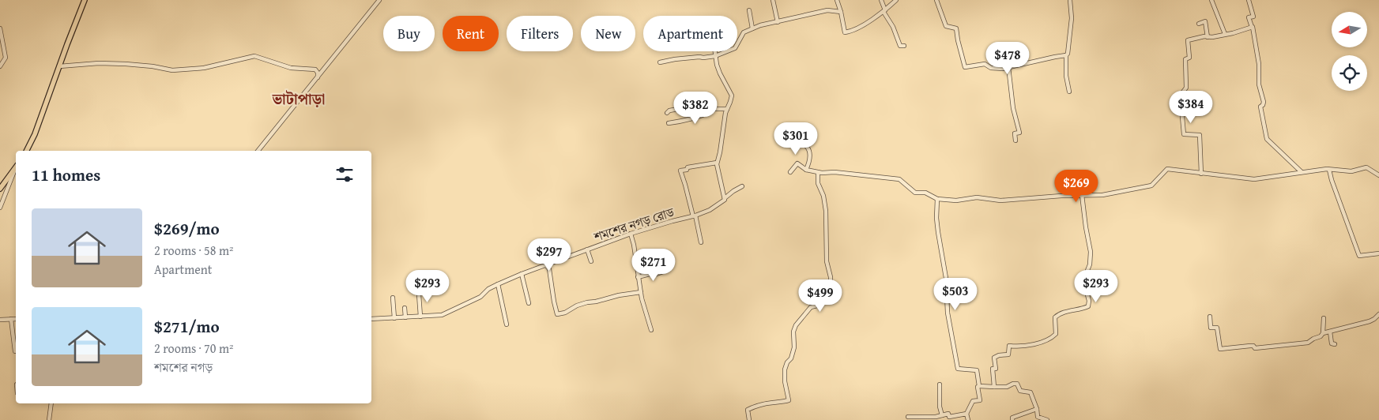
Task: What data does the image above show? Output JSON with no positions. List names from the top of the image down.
{
  "streets": {
    "street": ["শমশের নগড় রোড"]
  },
  "districts": ["ভাটাপাড়া"],
  "north": "left",
  "page": {
    "chip": [
      "Buy",
      "Rent",
      "Filters",
      "New",
      "Apartment"
    ],
    "price": [
      "$478",
      "$384",
      "$382",
      "$301",
      "$269",
      "$297",
      "$271",
      "$293",
      "$293",
      "$503",
      "$499"
    ],
    "heading": "11 homes",
    "list": [
      {
        "name": "$269/mo",
        "note": "2 rooms · 58 m² · Apartment"
      },
      {
        "name": "$271/mo",
        "note": "2 rooms · 70 m² · শমশের নগড়"
      }
    ]
  }
}
